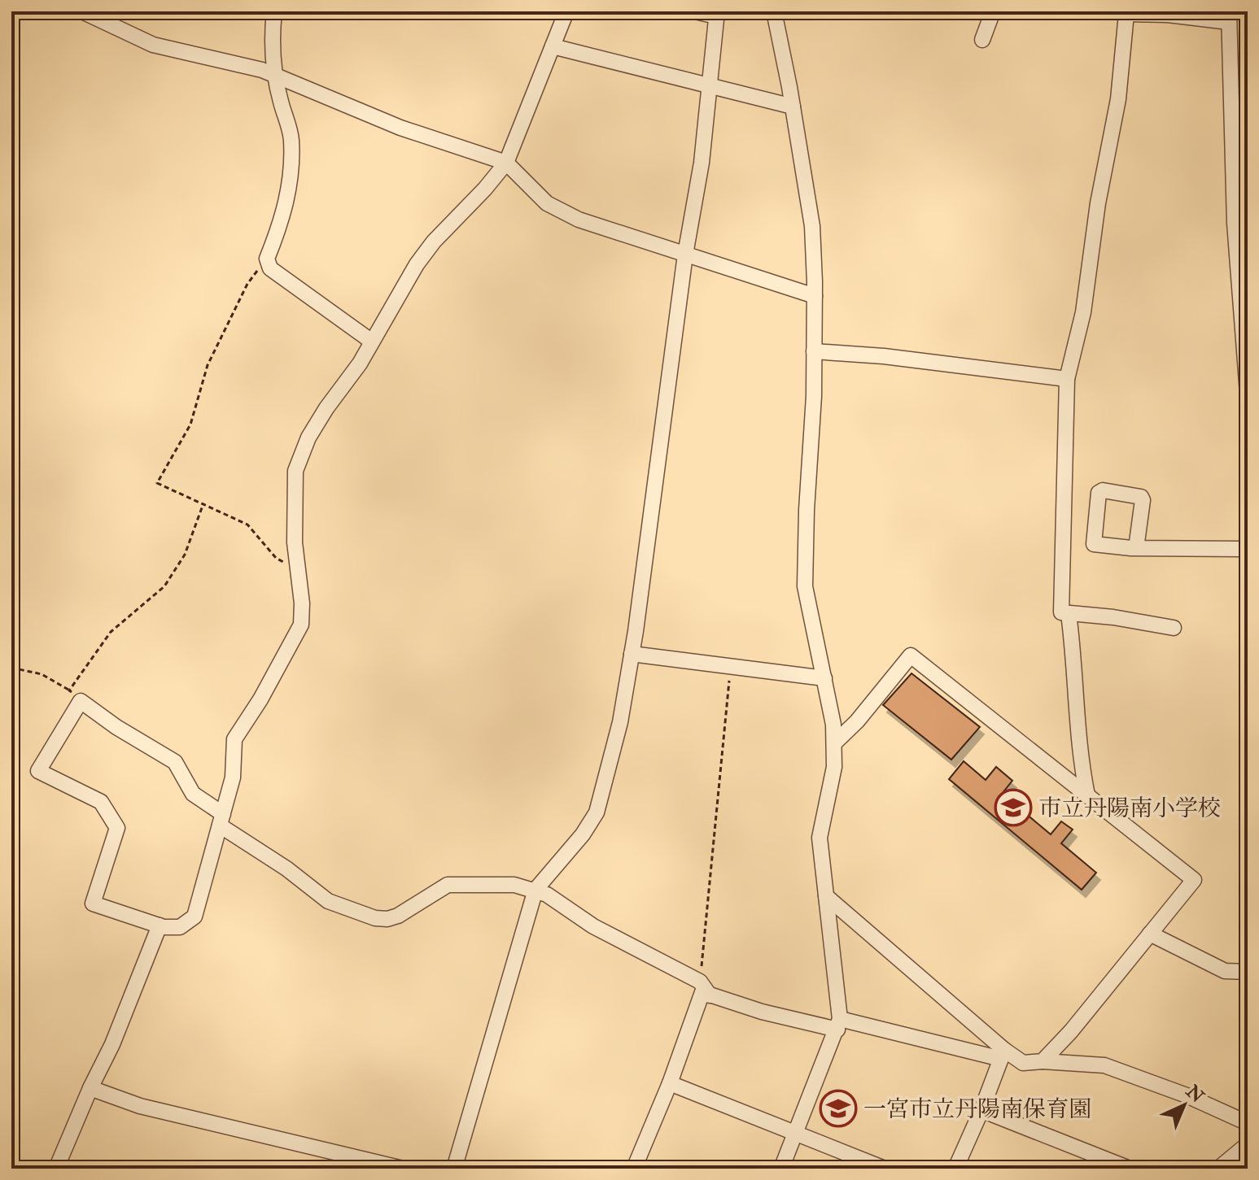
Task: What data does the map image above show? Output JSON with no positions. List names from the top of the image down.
{
  "places": {
    "school or university": ["市立丹陽南小学校", "一宮市立丹陽南保育園"]
  },
  "north": "top right"
}
